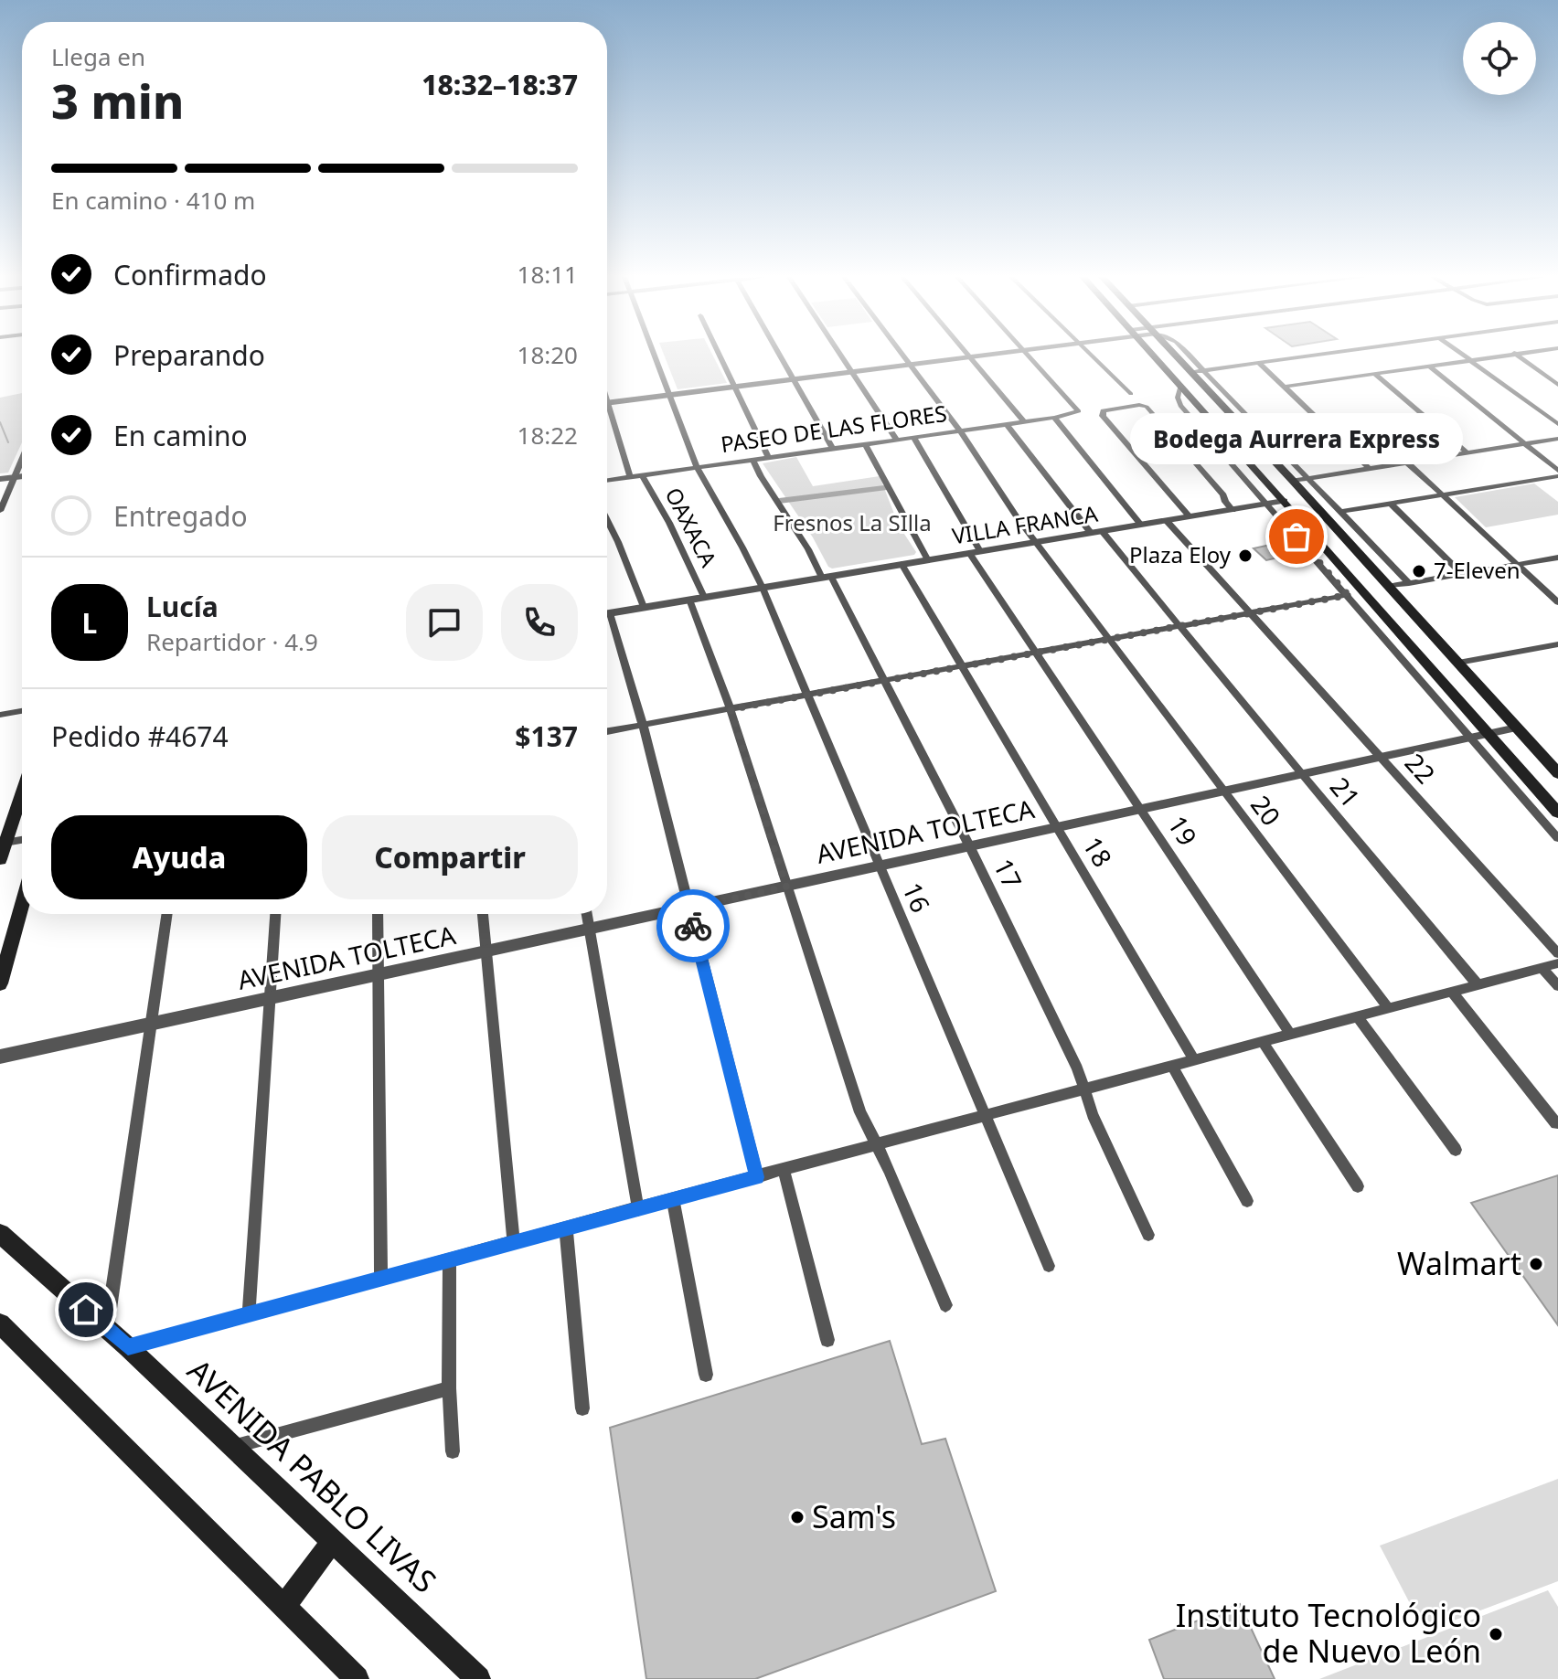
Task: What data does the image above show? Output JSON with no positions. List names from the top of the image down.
{
  "streets": {
    "main road": ["AVENIDA PABLO LIVAS"],
    "street": [
      "PASEO DE LAS FLORES",
      "VILLA FRANCA",
      "OAXACA",
      "22",
      "21",
      "20",
      "19",
      "AVENIDA TOLTECA",
      "18",
      "17",
      "16"
    ]
  },
  "crossings": [
    ["PASEO DE LAS FLORES", "OAXACA"],
    ["PASEO DE LAS FLORES", "20"],
    ["PASEO DE LAS FLORES", "17"],
    ["PASEO DE LAS FLORES", "16"],
    ["VILLA FRANCA", "OAXACA"],
    ["VILLA FRANCA", "22"],
    ["VILLA FRANCA", "21"],
    ["VILLA FRANCA", "20"],
    ["VILLA FRANCA", "19"],
    ["VILLA FRANCA", "18"],
    ["VILLA FRANCA", "17"],
    ["VILLA FRANCA", "16"],
    ["22", "AVENIDA TOLTECA"],
    ["21", "AVENIDA TOLTECA"],
    ["20", "AVENIDA TOLTECA"],
    ["19", "AVENIDA TOLTECA"],
    ["AVENIDA TOLTECA", "18"],
    ["AVENIDA TOLTECA", "17"],
    ["AVENIDA TOLTECA", "16"]
  ],
  "parks": ["Fresnos La SIlla"],
  "places": [
    "Bodega Aurrera Express",
    "Plaza Eloy",
    "7-Eleven",
    "Walmart",
    "Sam's",
    "Instituto Tecnológico de Nuevo León"
  ],
  "page": {
    "heading": ["3 min", "Llega en", "18:32–18:37"],
    "panel": [
      "Lucía",
      "Repartidor · 4.9",
      "Pedido #4674",
      "$137"
    ],
    "bar": "En camino · 410 m",
    "list": [
      ["Confirmado", "18:11"],
      ["Preparando", "18:20"],
      ["En camino", "18:22"],
      "Entregado"
    ],
    "bubble": "Bodega Aurrera Express",
    "round": "L",
    "buttons": ["Ayuda", "Compartir"]
  }
}
